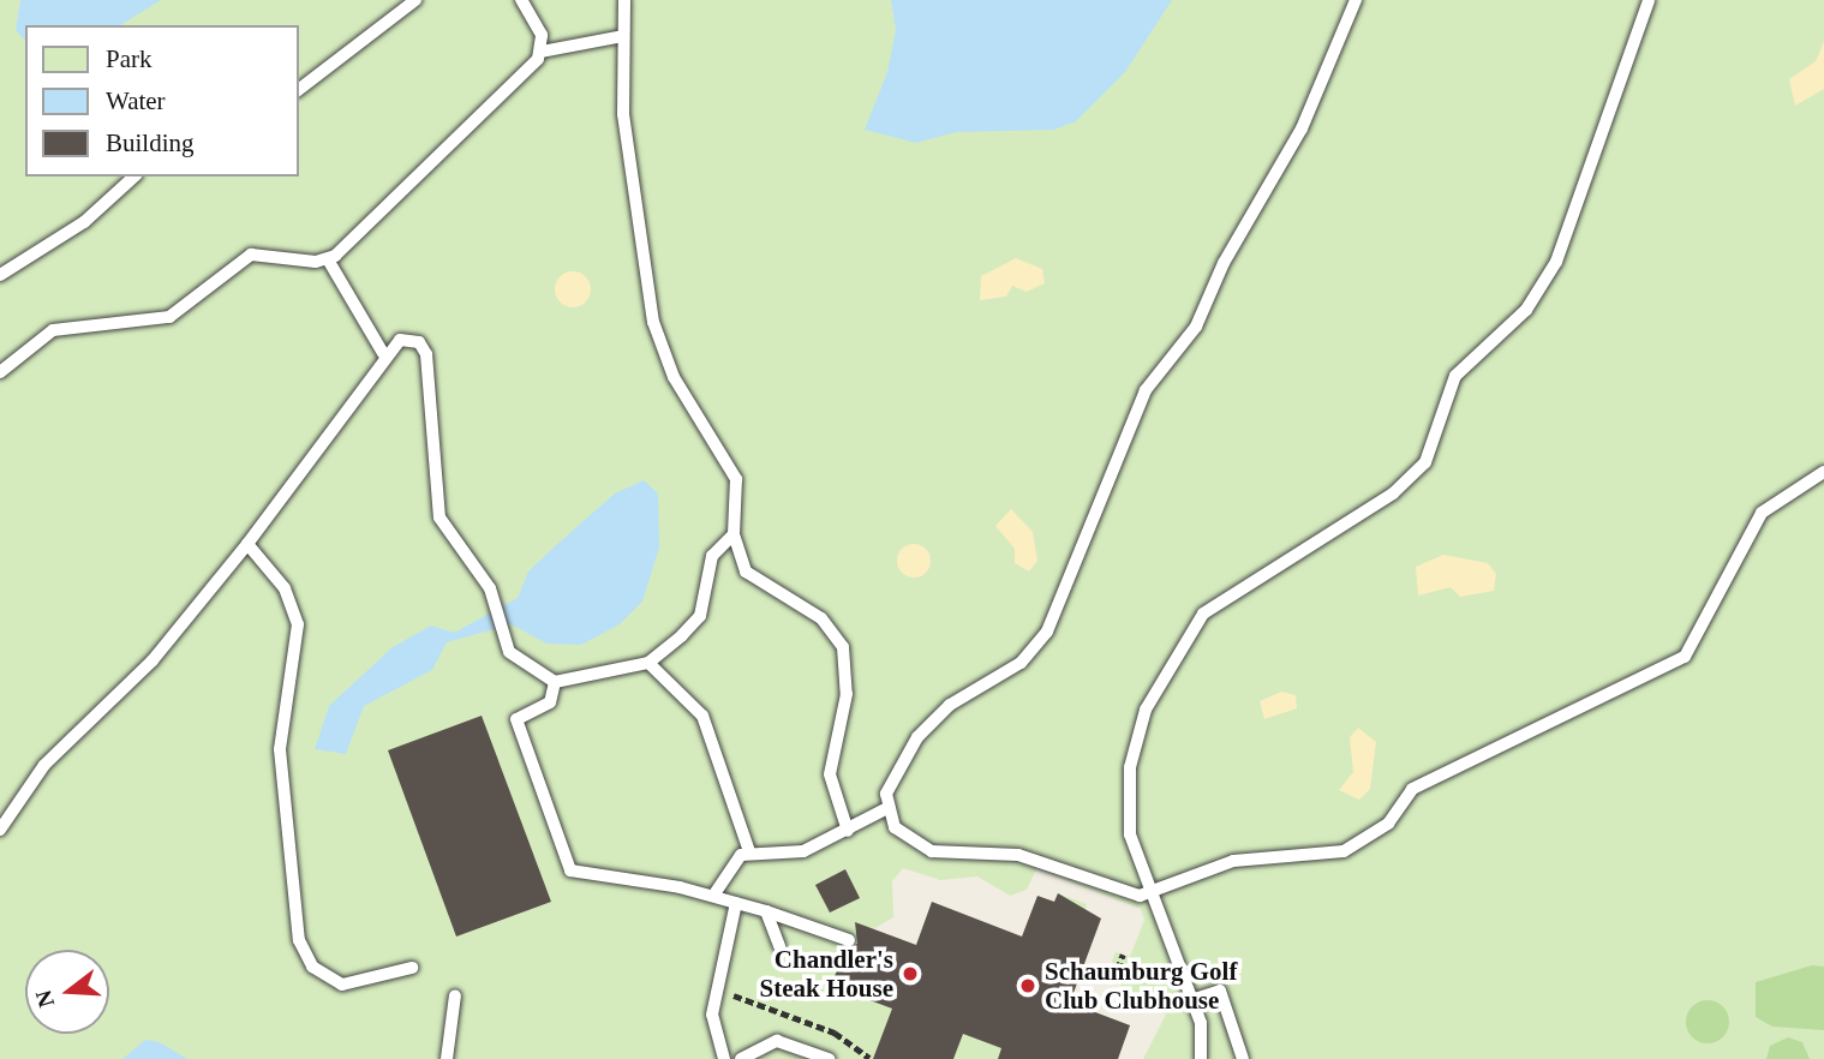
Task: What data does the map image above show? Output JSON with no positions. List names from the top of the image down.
{
  "places": ["Chandler's Steak House", "Schaumburg Golf Club Clubhouse"],
  "legend": ["Park", "Water", "Building"],
  "north": "left"
}
